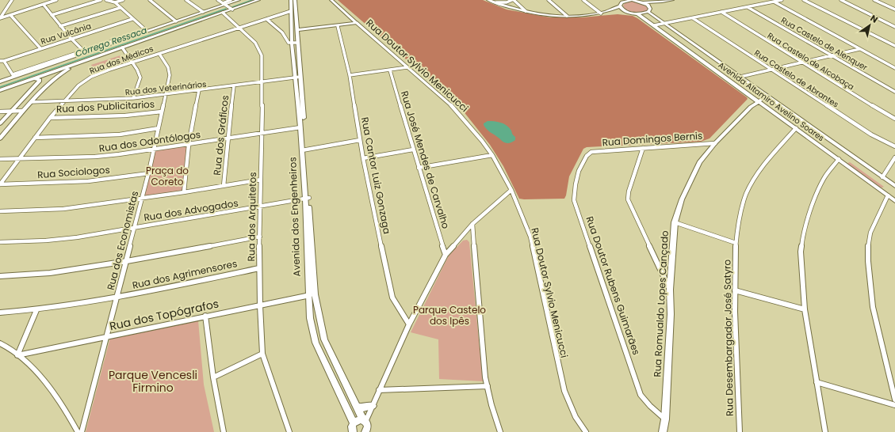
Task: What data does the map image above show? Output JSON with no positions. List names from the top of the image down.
{
  "streets": {
    "street": [
      "Rua Vulcânia",
      "Rua Castelo de Alenquer",
      "Rua dos Médicos",
      "Rua Castelo de Alcobaça",
      "Rua Doutor Sylvio Menicucci",
      "Rua Castelo de Abrantes",
      "Rua dos Veterinários",
      "Avenida Altamiro Avelino Soares",
      "Rua dos Publicitarios",
      "Rua dos Gráficos",
      "Rua Domingos Bernis",
      "Rua dos Odontólogos",
      "Rua José Mendes de Carvalho",
      "Rua Sociologos",
      "Rua Cantor Luiz Gonzaga",
      "Rua dos Advogados",
      "Rua dos Arquitetos",
      "Avenida dos Engenheiros",
      "Rua dos Economistas",
      "Rua dos Agrimensores",
      "Rua Doutor Rubens Guimarães",
      "Rua Romualdo Lopes Cançado",
      "Rua dos Topógrafos",
      "Rua Desembargador José Satyro"
    ]
  },
  "crossings": [
    ["Rua dos Médicos", "Rua dos Veterinários"],
    ["Rua dos Médicos", "Rua dos Publicitarios"],
    ["Rua dos Médicos", "Rua dos Odontólogos"],
    ["Rua dos Médicos", "Rua Sociologos"],
    ["Rua dos Médicos", "Rua dos Arquitetos"],
    ["Rua dos Médicos", "Avenida dos Engenheiros"],
    ["Rua dos Médicos", "Rua dos Economistas"],
    ["Rua dos Veterinários", "Rua dos Gráficos"],
    ["Rua dos Veterinários", "Rua dos Arquitetos"],
    ["Rua dos Veterinários", "Avenida dos Engenheiros"],
    ["Rua dos Veterinários", "Rua dos Economistas"],
    ["Avenida Altamiro Avelino Soares", "Rua Romualdo Lopes Cançado"],
    ["Avenida Altamiro Avelino Soares", "Rua Desembargador José Satyro"],
    ["Rua dos Publicitarios", "Rua dos Economistas"],
    ["Rua dos Gráficos", "Rua dos Odontólogos"],
    ["Rua Domingos Bernis", "Rua Doutor Rubens Guimarães"],
    ["Rua Domingos Bernis", "Rua Romualdo Lopes Cançado"],
    ["Rua dos Odontólogos", "Rua dos Arquitetos"],
    ["Rua dos Odontólogos", "Avenida dos Engenheiros"],
    ["Rua dos Odontólogos", "Rua dos Economistas"],
    ["Rua Sociologos", "Rua dos Economistas"],
    ["Rua dos Advogados", "Rua dos Arquitetos"],
    ["Rua dos Advogados", "Avenida dos Engenheiros"],
    ["Rua dos Advogados", "Rua dos Economistas"],
    ["Rua dos Arquitetos", "Rua dos Agrimensores"],
    ["Rua dos Arquitetos", "Rua dos Topógrafos"],
    ["Avenida dos Engenheiros", "Rua dos Topógrafos"],
    ["Rua dos Economistas", "Rua dos Agrimensores"],
    ["Rua dos Economistas", "Rua dos Topógrafos"],
    ["Rua Doutor Rubens Guimarães", "Rua Romualdo Lopes Cançado"]
  ],
  "water": ["Córrego Ressaca"],
  "parks": ["Praça do Coreto", "Parque Castelo dos Ipês", "Parque Vencesli Firmino"],
  "north": "top right"
}
